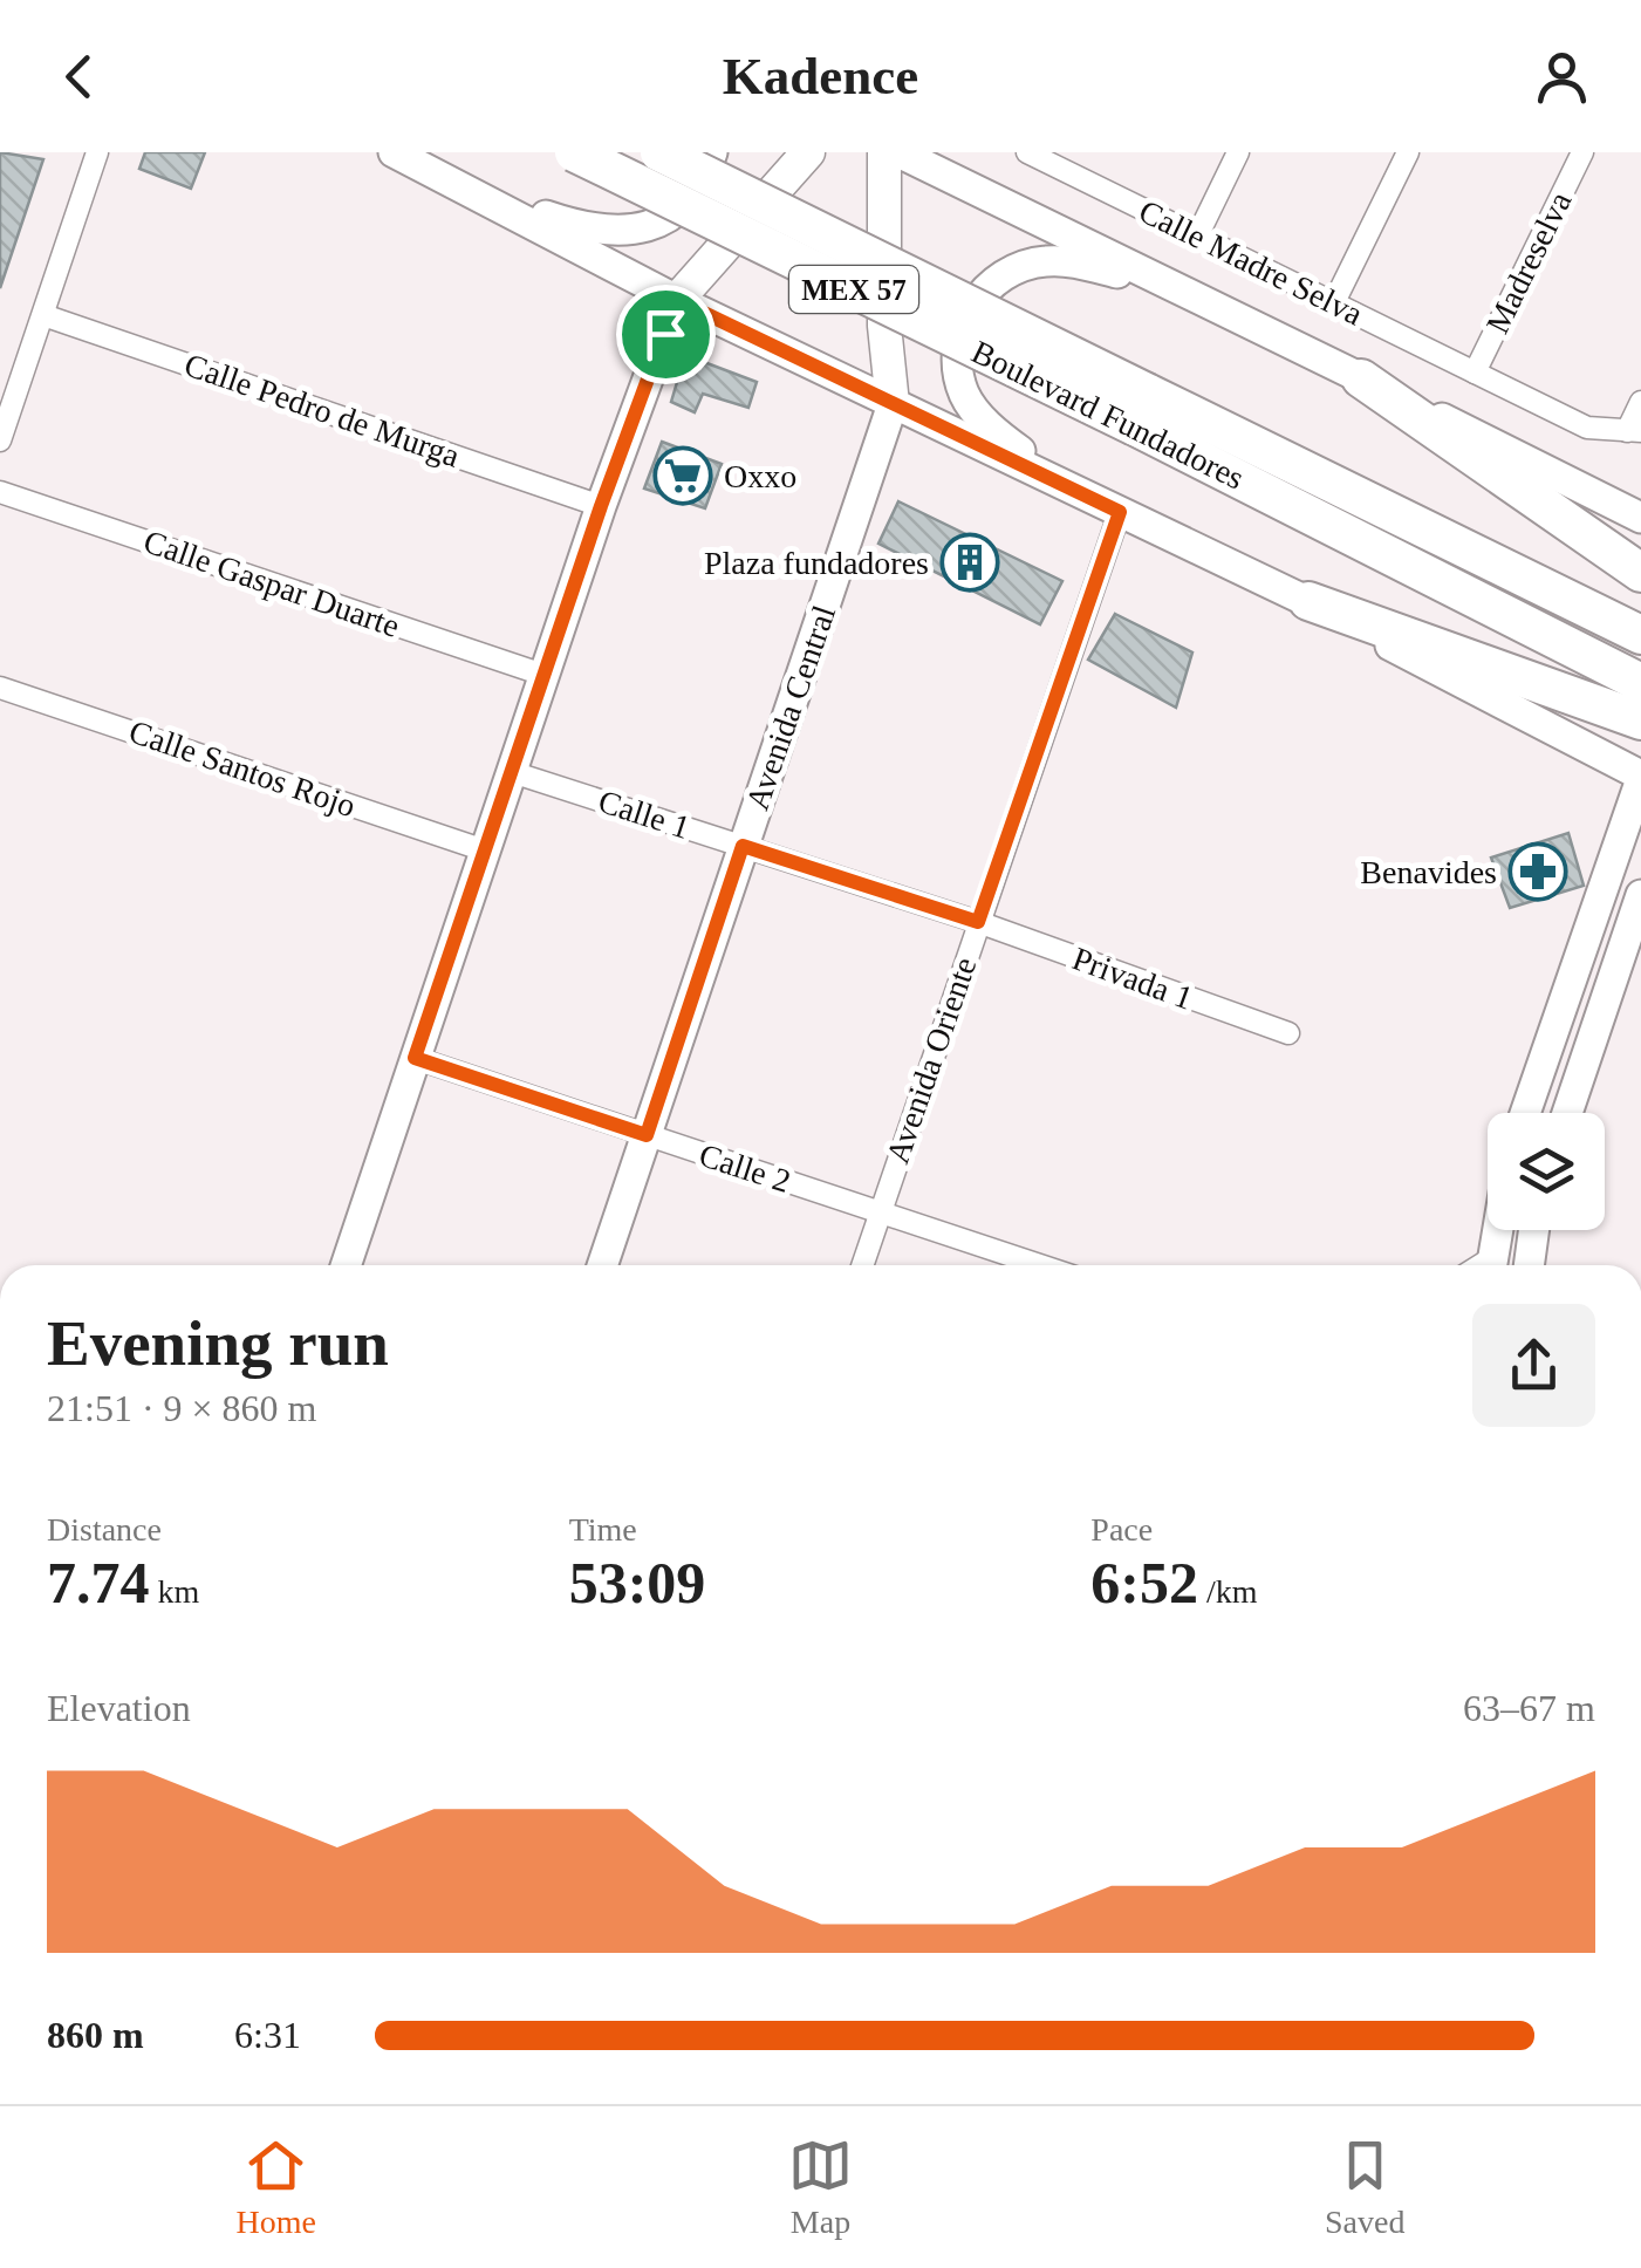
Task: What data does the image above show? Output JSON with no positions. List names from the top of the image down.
{
  "streets": {
    "highway": ["MEX 57", "Boulevard Fundadores"],
    "main road": ["Avenida Central"],
    "street": [
      "Calle Madre Selva",
      "Madreselva",
      "Calle Pedro de Murga",
      "Calle Gaspar Duarte",
      "Calle Santos Rojo",
      "Calle 1",
      "Privada 1",
      "Avenida Oriente",
      "Calle 2"
    ]
  },
  "crossings": [
    ["Calle Madre Selva", "Madreselva"],
    ["Avenida Central", "Calle 1"],
    ["Avenida Central", "Calle 2"],
    ["Calle 1", "Privada 1"],
    ["Calle 1", "Avenida Oriente"],
    ["Privada 1", "Avenida Oriente"],
    ["Avenida Oriente", "Calle 2"]
  ],
  "places": {
    "supermarket": ["Oxxo"],
    "building": ["Plaza fundadores"],
    "pharmacy": ["Benavides"]
  },
  "page": {
    "header": "Kadence",
    "heading": ["Evening run", "21:51 · 9 × 860 m"],
    "stats": [
      ["Distance", "7.74 km"],
      ["Time", "53:09"],
      ["Pace", "6:52 /km"]
    ],
    "chart": ["Elevation", "63–67 m"],
    "list": [
      {
        "name": "860 m",
        "note": "6:31"
      }
    ],
    "tabs": ["Home", "Map", "Saved"]
  }
}
